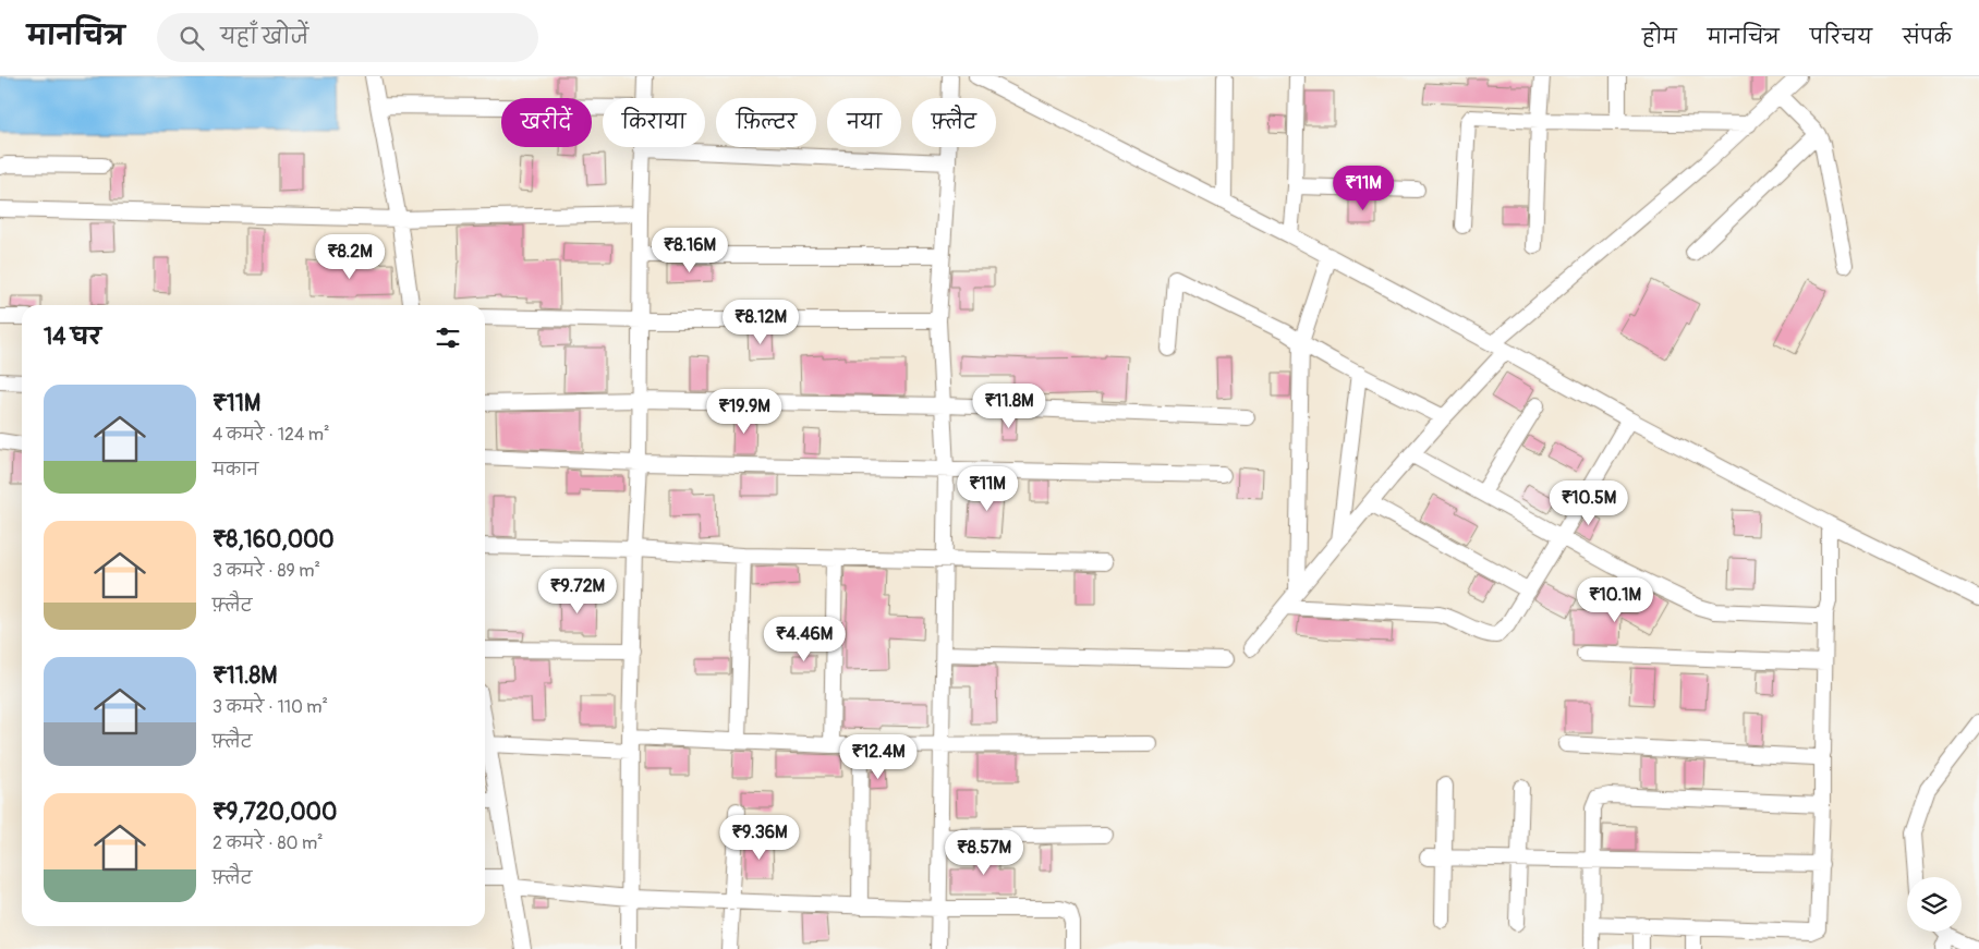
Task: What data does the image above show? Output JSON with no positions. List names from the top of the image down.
{
  "page": {
    "header": "मानचित्र",
    "search": "यहाँ खोजें",
    "nav": [
      "होम",
      "मानचित्र",
      "परिचय",
      "संपर्क"
    ],
    "chip": [
      "खरीदें",
      "किराया",
      "फ़िल्टर",
      "नया",
      "फ़्लैट"
    ],
    "price": [
      "₹11M",
      "₹8.16M",
      "₹8.2M",
      "₹8.12M",
      "₹11.8M",
      "₹19.9M",
      "₹11M",
      "₹10.5M",
      "₹9.72M",
      "₹10.1M",
      "₹4.46M",
      "₹12.4M",
      "₹9.36M",
      "₹8.57M"
    ],
    "heading": "14 घर",
    "list": [
      {
        "name": "₹11M",
        "note": "4 कमरे · 124 m² · मकान"
      },
      {
        "name": "₹8,160,000",
        "note": "3 कमरे · 89 m² · फ़्लैट"
      },
      {
        "name": "₹11.8M",
        "note": "3 कमरे · 110 m² · फ़्लैट"
      },
      {
        "name": "₹9,720,000",
        "note": "2 कमरे · 80 m² · फ़्लैट"
      }
    ]
  }
}
